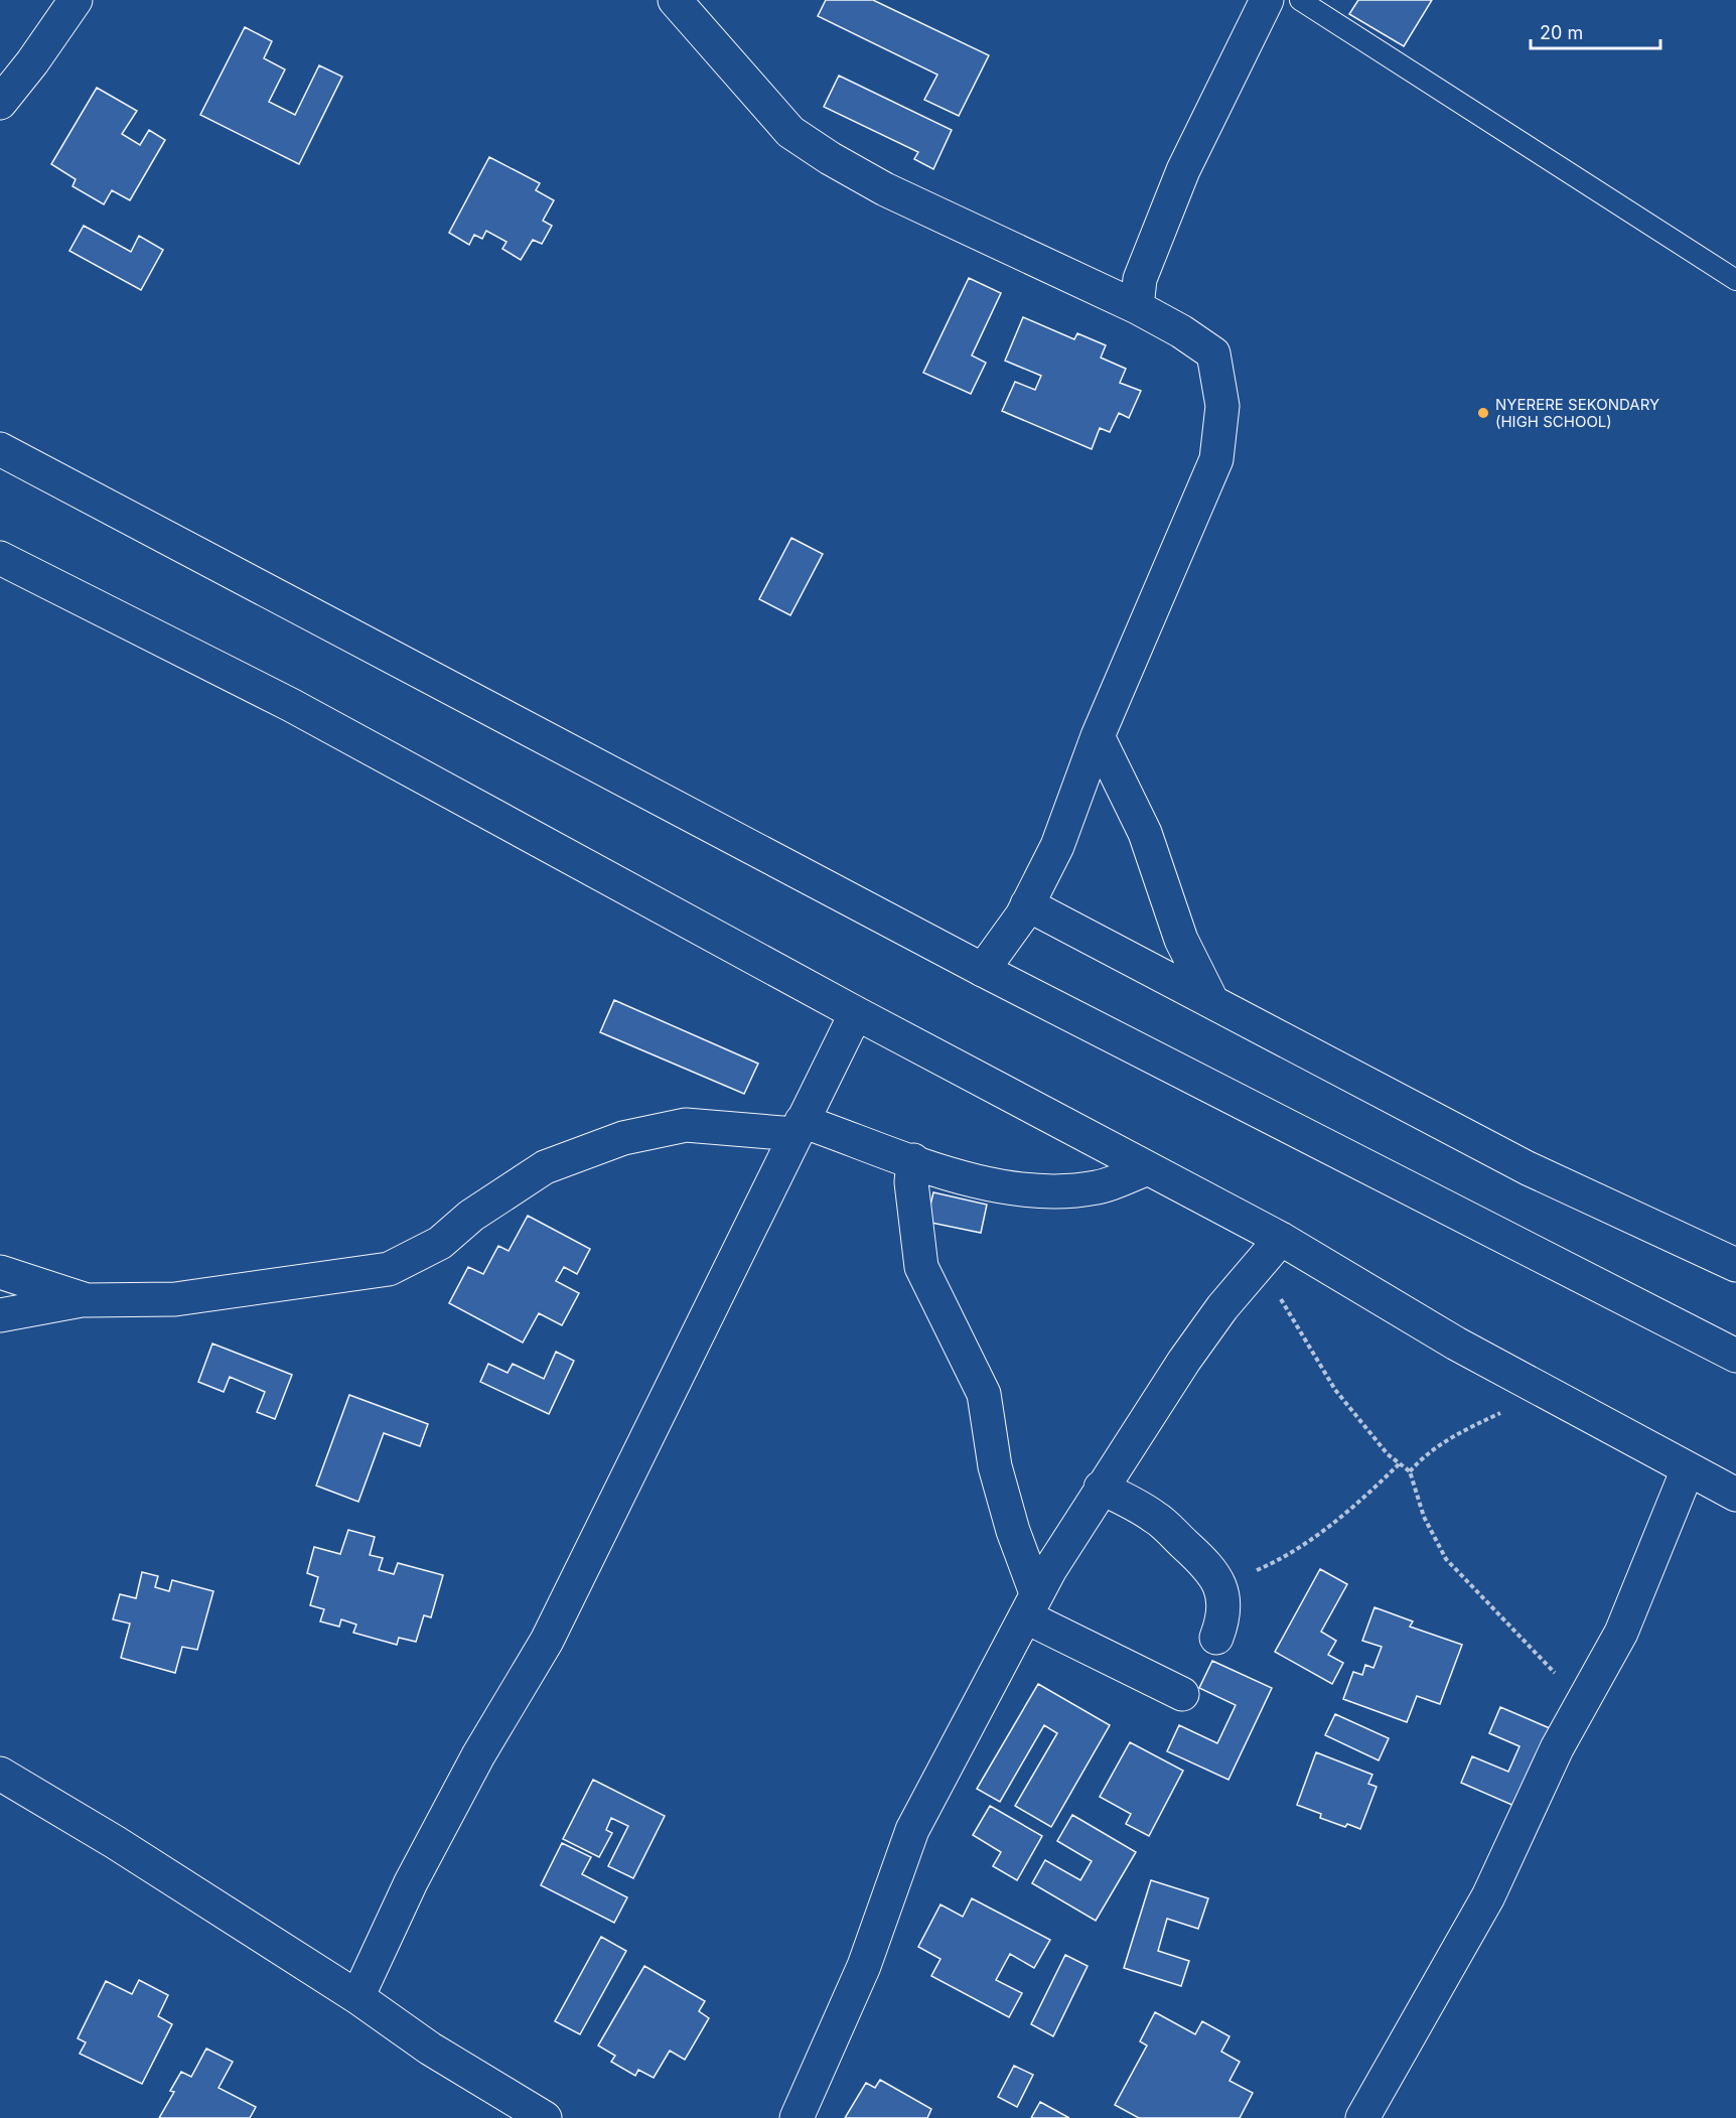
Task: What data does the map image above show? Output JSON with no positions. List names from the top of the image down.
{
  "places": ["NYERERE SEKONDARY (HIGH SCHOOL)"],
  "scale_bar": "20 m"
}
